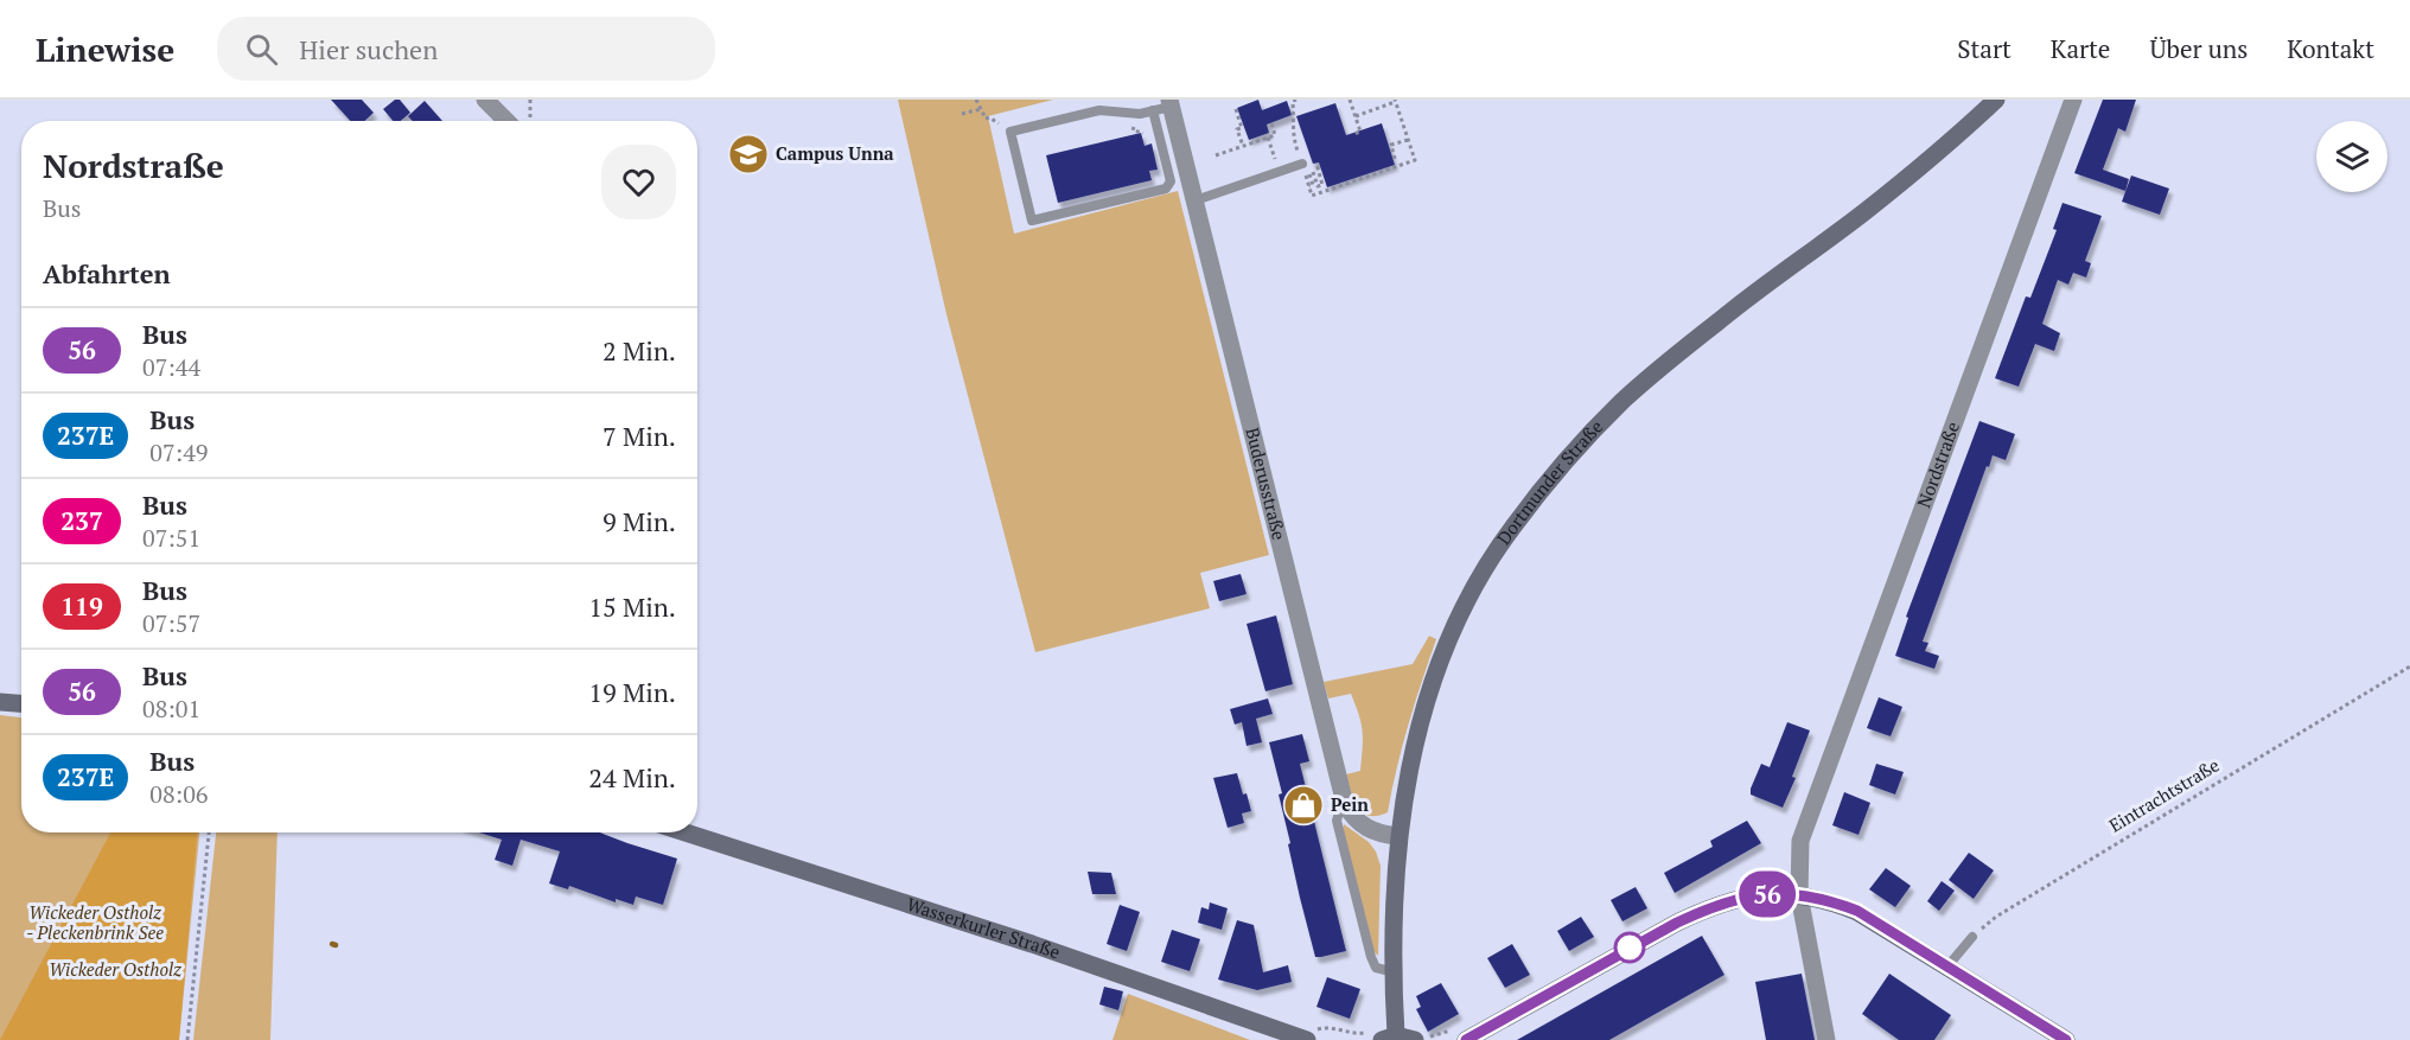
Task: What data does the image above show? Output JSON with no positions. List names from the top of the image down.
{
  "streets": {
    "main road": ["Dortmunder Straße", "Wasserkurler Straße"],
    "street": ["Nordstraße", "Buderusstraße"],
    "path": ["Eintrachtstraße"]
  },
  "crossings": [
    ["Buderusstraße", "Dortmunder Straße"]
  ],
  "parks": ["Wickeder Ostholz - Pleckenbrink See", "Wickeder Ostholz"],
  "places": {
    "school or university": ["Campus Unna"],
    "shop": ["Pein"]
  },
  "lines": ["bus line 56"],
  "page": {
    "header": "Linewise",
    "search": "Hier suchen",
    "nav": [
      "Start",
      "Karte",
      "Über uns",
      "Kontakt"
    ],
    "on_map": "56",
    "heading": [
      ["Nordstraße", "Bus"],
      "Abfahrten"
    ],
    "list": [
      {
        "mark": "56",
        "name": "Bus",
        "note": "07:44",
        "value": "2 Min."
      },
      {
        "mark": "237E",
        "name": "Bus",
        "note": "07:49",
        "value": "7 Min."
      },
      {
        "mark": "237",
        "name": "Bus",
        "note": "07:51",
        "value": "9 Min."
      },
      {
        "mark": "119",
        "name": "Bus",
        "note": "07:57",
        "value": "15 Min."
      },
      {
        "mark": "56",
        "name": "Bus",
        "note": "08:01",
        "value": "19 Min."
      },
      {
        "mark": "237E",
        "name": "Bus",
        "note": "08:06",
        "value": "24 Min."
      }
    ]
  }
}
